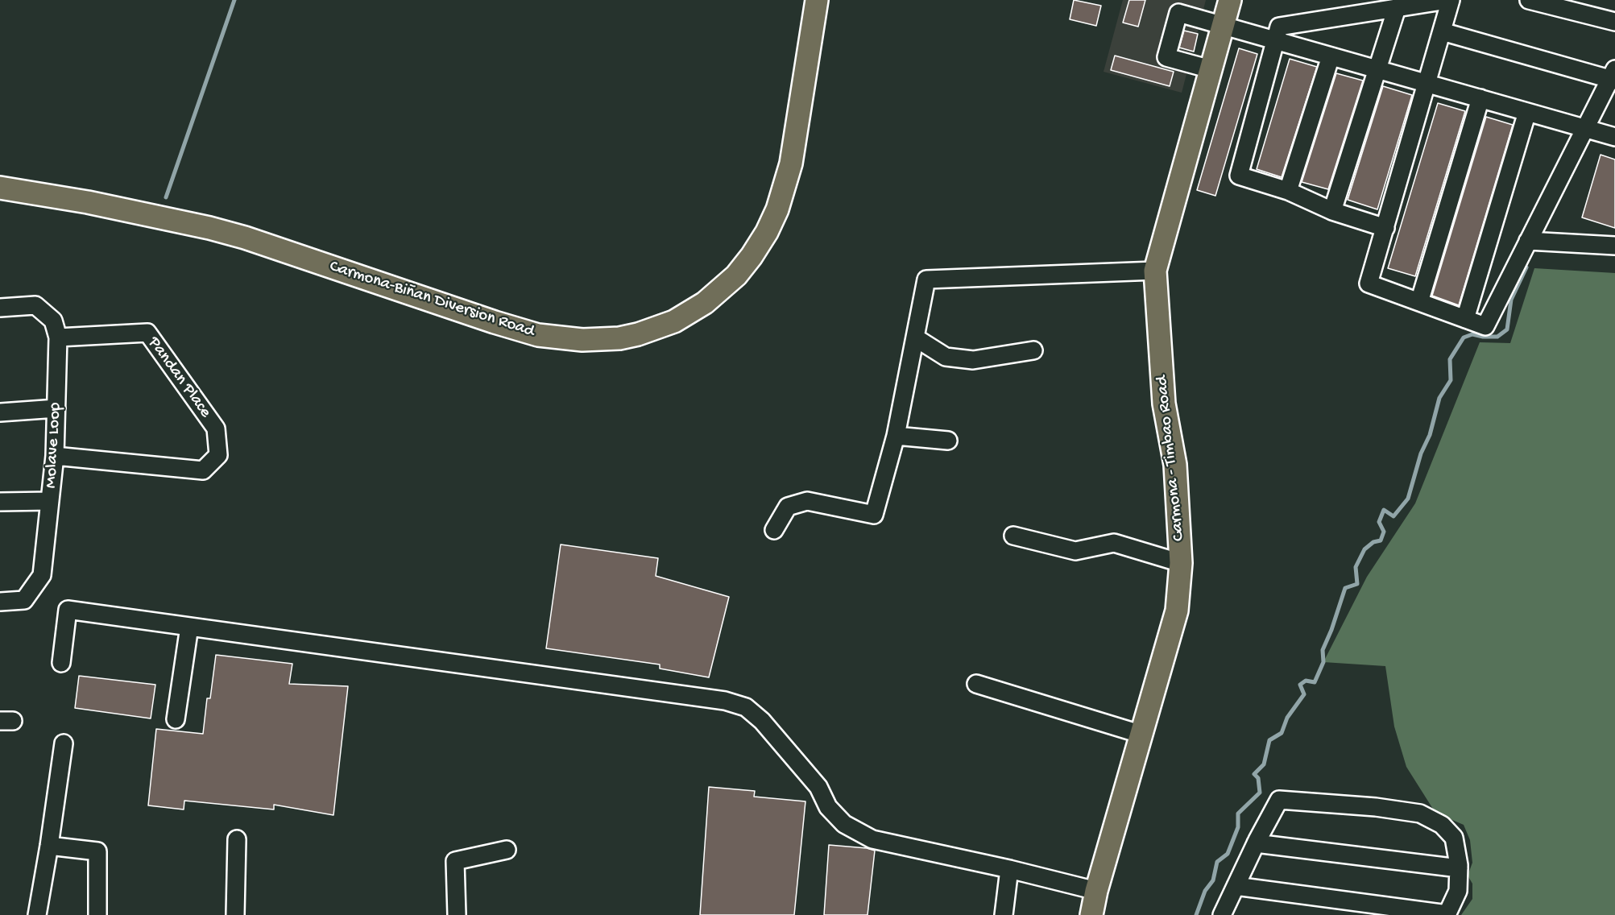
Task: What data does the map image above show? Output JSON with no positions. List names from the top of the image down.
{
  "streets": {
    "main road": ["Carmona-Biñan Diversion Road", "Carmona - Timbao Road"],
    "street": ["Pandan Place", "Molave Loop"]
  },
  "crossings": [
    ["Pandan Place", "Molave Loop"]
  ]
}
